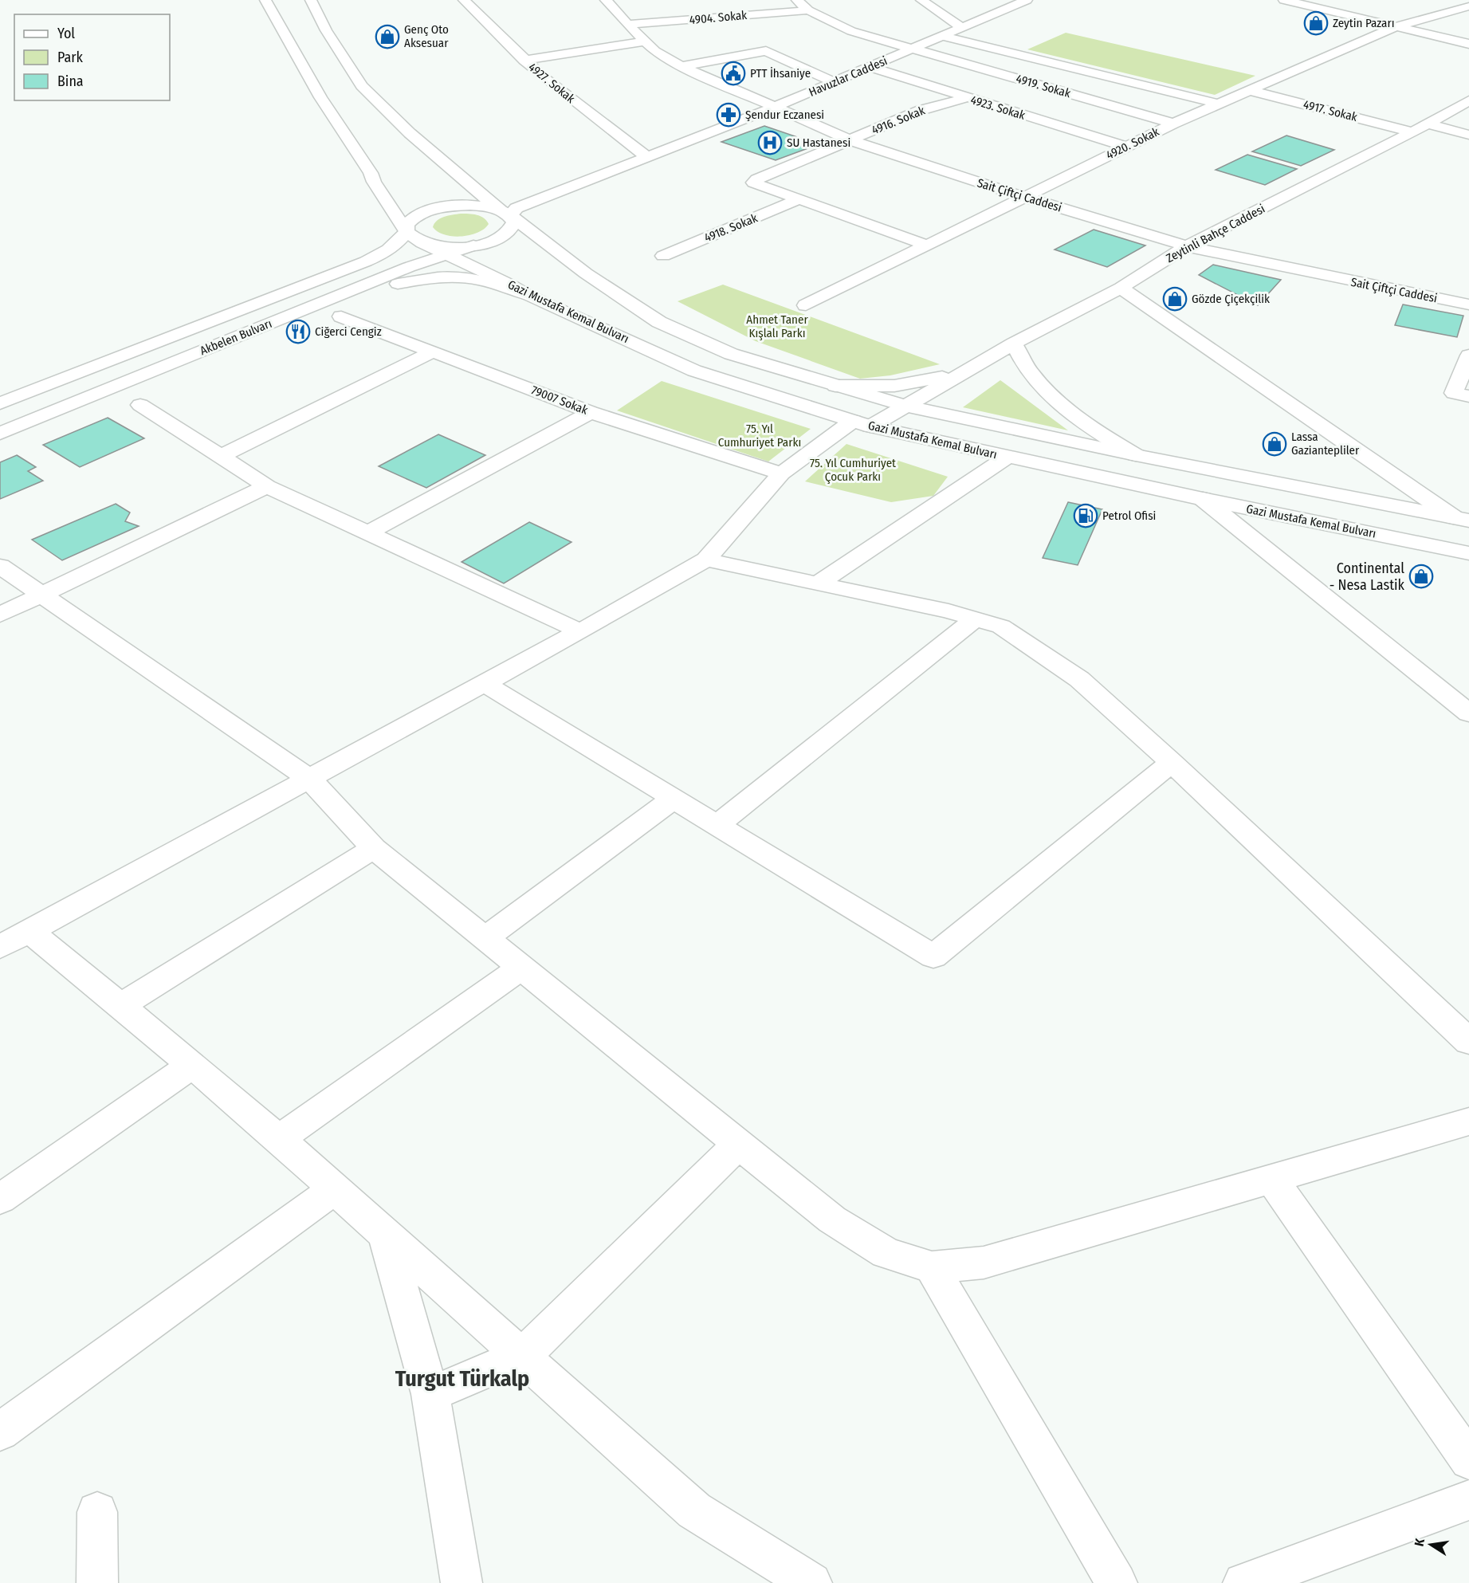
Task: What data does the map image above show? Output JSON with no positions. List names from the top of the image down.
{
  "streets": {
    "main road": [
      "4904. Sokak",
      "Havuzlar Caddesi",
      "4927. Sokak",
      "4919. Sokak",
      "4923. Sokak",
      "4917. Sokak",
      "4916. Sokak",
      "4920. Sokak",
      "Sait Çiftçi Caddesi",
      "4918. Sokak",
      "Zeytinli Bahçe Caddesi",
      "Gazi Mustafa Kemal Bulvarı",
      "Akbelen Bulvarı",
      "79007 Sokak"
    ]
  },
  "crossings": [
    ["4904. Sokak", "4919. Sokak"],
    ["4904. Sokak", "Sait Çiftçi Caddesi"],
    ["Havuzlar Caddesi", "4927. Sokak"],
    ["Havuzlar Caddesi", "4919. Sokak"],
    ["Havuzlar Caddesi", "4923. Sokak"],
    ["Havuzlar Caddesi", "Sait Çiftçi Caddesi"],
    ["Havuzlar Caddesi", "Gazi Mustafa Kemal Bulvarı"],
    ["Havuzlar Caddesi", "Akbelen Bulvarı"],
    ["4919. Sokak", "4920. Sokak"],
    ["4923. Sokak", "4916. Sokak"],
    ["4923. Sokak", "4920. Sokak"],
    ["4917. Sokak", "4920. Sokak"],
    ["4917. Sokak", "Zeytinli Bahçe Caddesi"],
    ["4916. Sokak", "Sait Çiftçi Caddesi"],
    ["4916. Sokak", "4918. Sokak"],
    ["4920. Sokak", "Sait Çiftçi Caddesi"],
    ["Sait Çiftçi Caddesi", "Zeytinli Bahçe Caddesi"],
    ["Zeytinli Bahçe Caddesi", "Gazi Mustafa Kemal Bulvarı"],
    ["Gazi Mustafa Kemal Bulvarı", "Akbelen Bulvarı"]
  ],
  "districts": ["Turgut Türkalp"],
  "parks": ["Ahmet Taner Kışlalı Parkı", "75. Yıl Cumhuriyet Parkı", "75. Yıl Cumhuriyet Çocuk Parkı"],
  "places": {
    "shop": [
      "Zeytin Pazarı",
      "Genç Oto Aksesuar",
      "Gözde Çiçekçilik",
      "Lassa Gaziantepliler",
      "Continental - Nesa Lastik"
    ],
    "public building": ["PTT İhsaniye"],
    "pharmacy": ["Şendur Eczanesi"],
    "hospital": ["SU Hastanesi"],
    "restaurant": ["Ciğerci Cengiz"],
    "fuel station": ["Petrol Ofisi"]
  },
  "legend": ["Yol", "Park", "Bina"],
  "north": "left"
}
